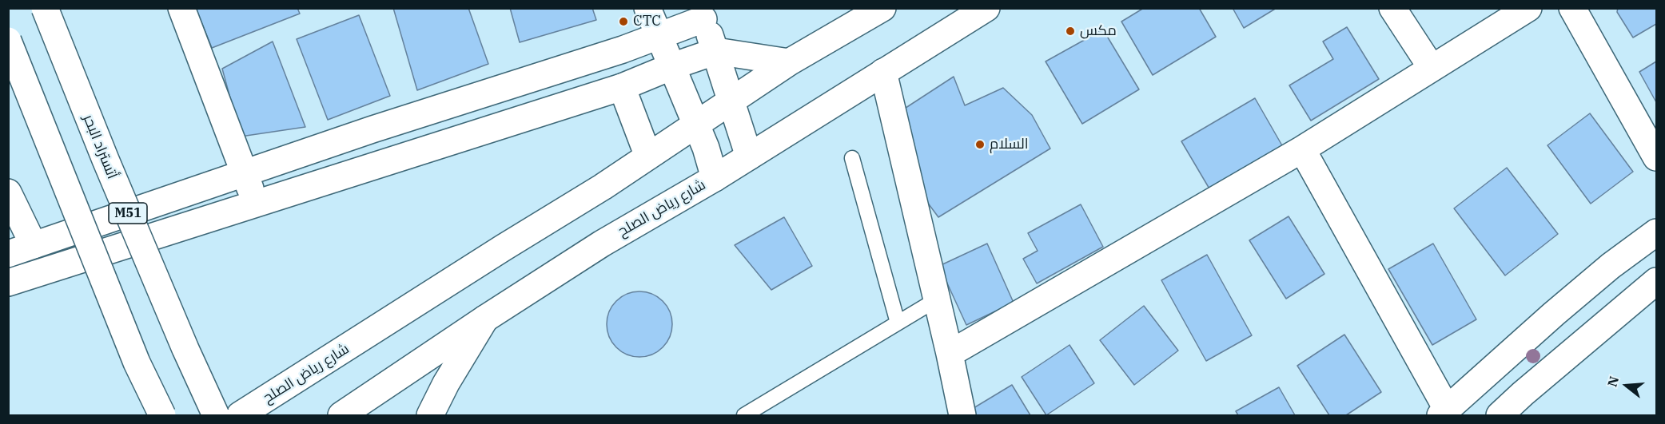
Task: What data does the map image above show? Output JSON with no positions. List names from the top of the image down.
{
  "streets": {
    "main road": ["أتستراد البحر", "شارع رياض الصلح", "M51"]
  },
  "places": ["CTC", "مكس", "السلام"],
  "north": "left"
}
